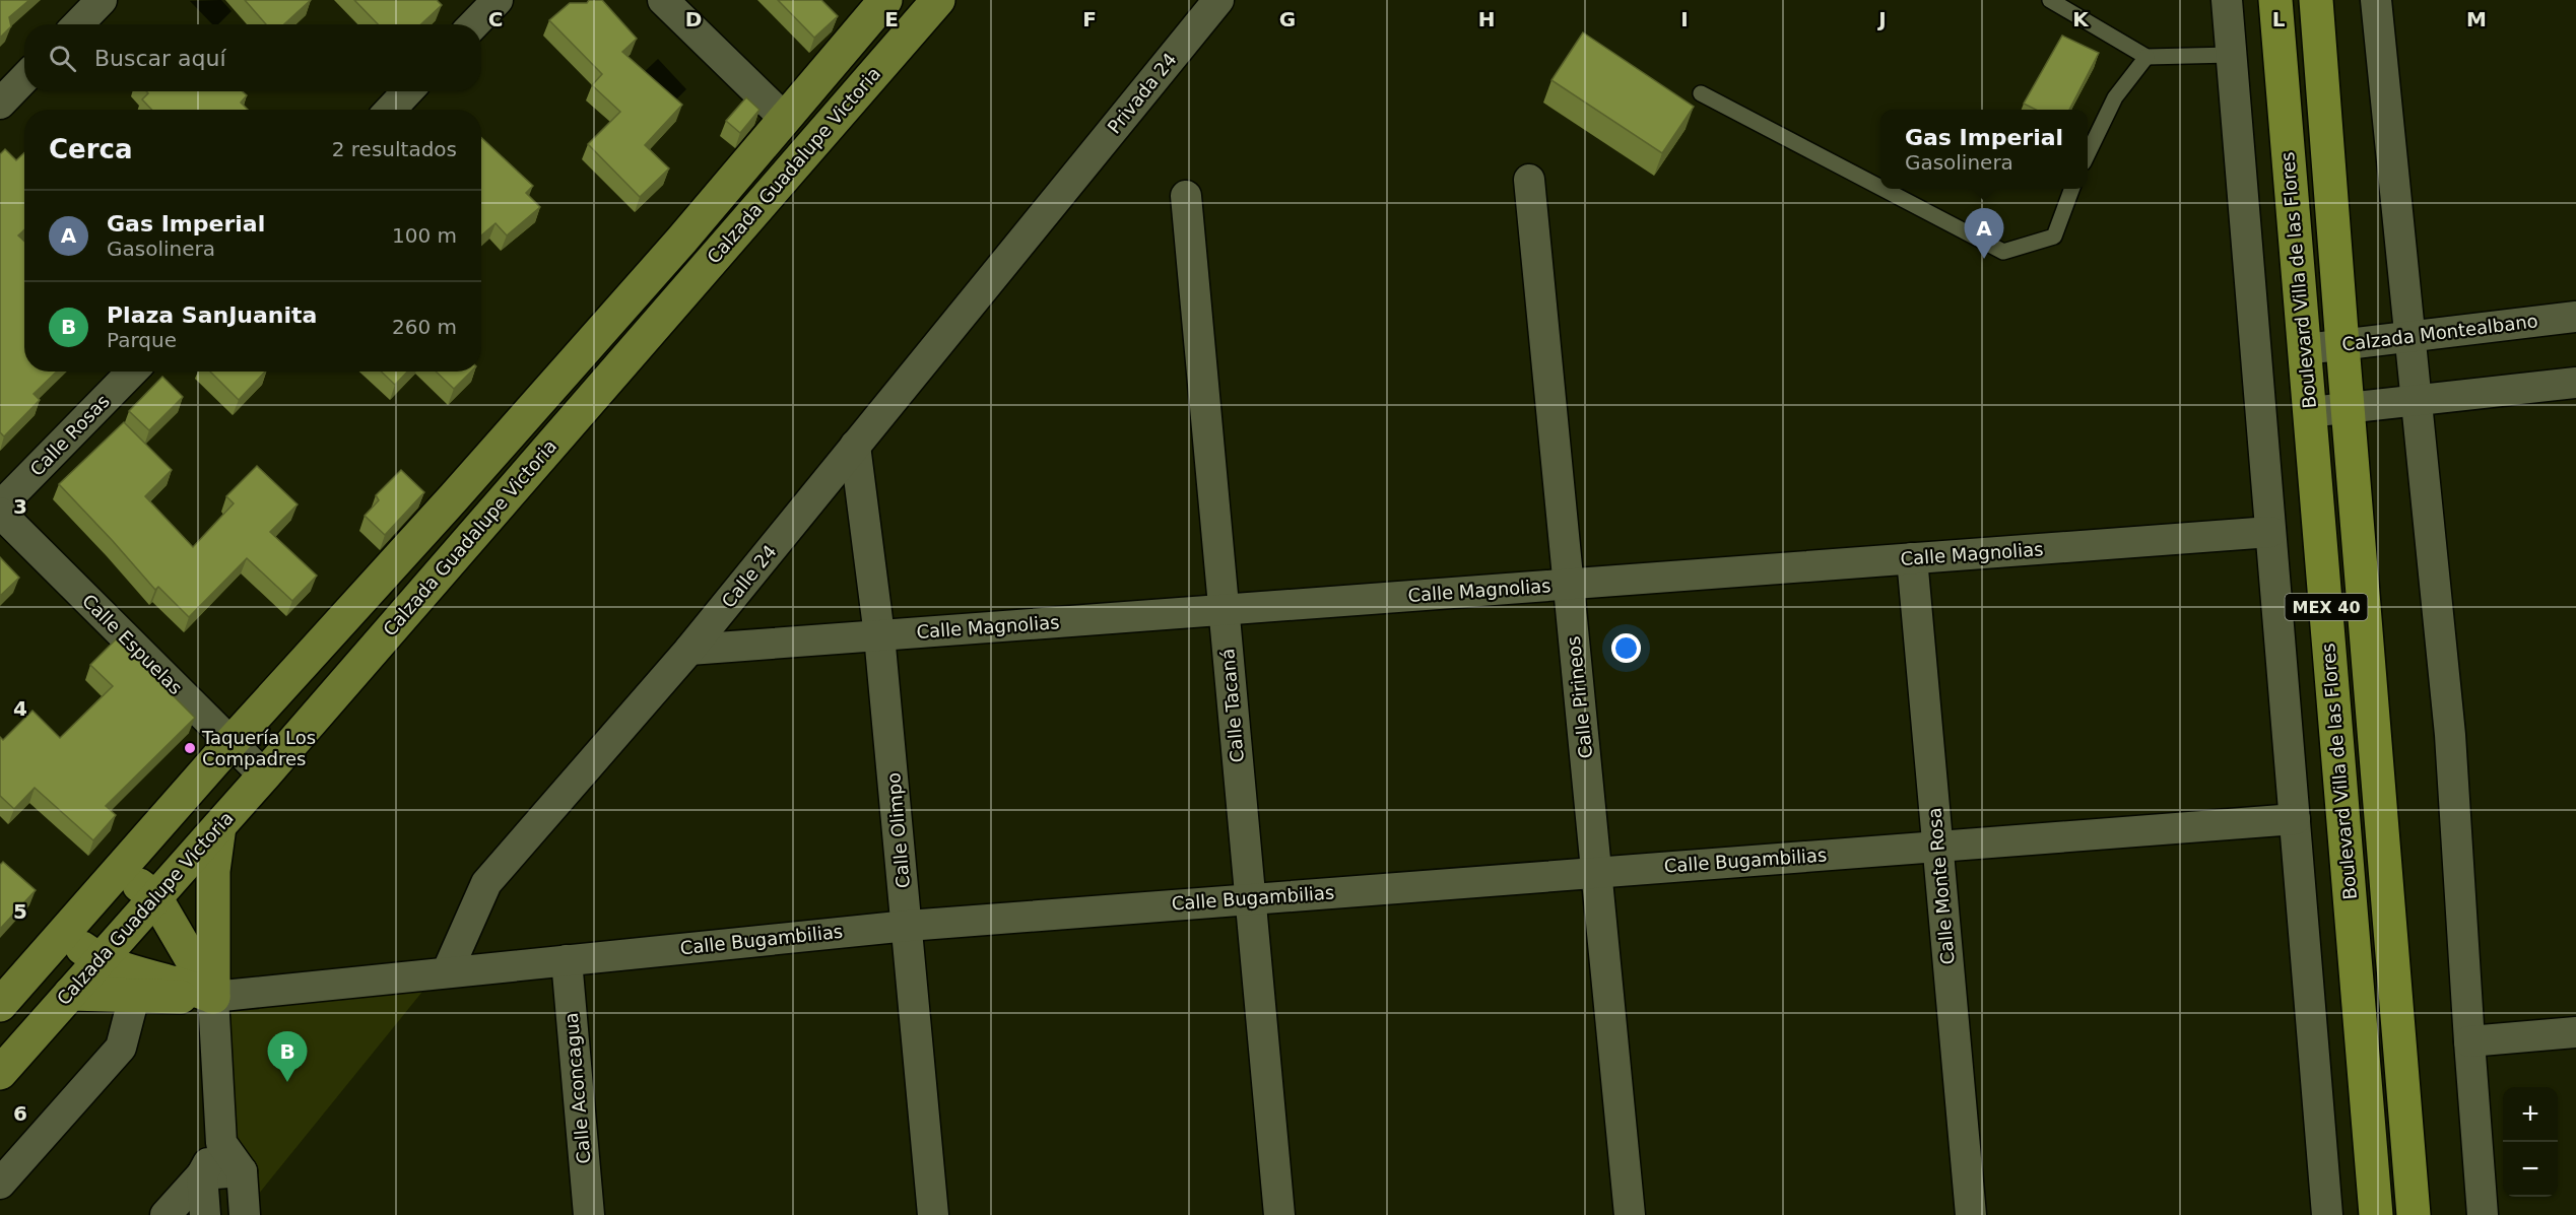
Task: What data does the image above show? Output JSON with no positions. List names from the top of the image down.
{
  "streets": {
    "highway": ["Boulevard Villa de las Flores", "MEX 40"],
    "main road": ["Calzada Guadalupe Victoria"],
    "street": [
      "Privada 24",
      "Calzada Montealbano",
      "Calle Rosas",
      "Calle Magnolias",
      "Calle 24",
      "Calle Espuelas",
      "Calle Pirineos",
      "Calle Tacaná",
      "Calle Olimpo",
      "Calle Bugambilias",
      "Calle Monte Rosa",
      "Calle Aconcagua"
    ]
  },
  "crossings": [
    ["Privada 24", "Calle 24"],
    ["Calzada Guadalupe Victoria", "Calle Espuelas"],
    ["Boulevard Villa de las Flores", "Calzada Montealbano"],
    ["Calle Magnolias", "Calle 24"],
    ["Calle Magnolias", "Calle Pirineos"],
    ["Calle Magnolias", "Calle Tacaná"],
    ["Calle Magnolias", "Calle Olimpo"],
    ["Calle Magnolias", "Calle Monte Rosa"],
    ["Calle 24", "Calle Olimpo"],
    ["Calle 24", "Calle Bugambilias"],
    ["Calle Pirineos", "Calle Bugambilias"],
    ["Calle Tacaná", "Calle Bugambilias"],
    ["Calle Olimpo", "Calle Bugambilias"],
    ["Calle Bugambilias", "Calle Monte Rosa"],
    ["Calle Bugambilias", "Calle Aconcagua"]
  ],
  "places": ["Taquería Los Compadres"],
  "page": {
    "search": "Buscar aquí",
    "popup": ["Gas Imperial", "Gasolinera"],
    "heading": ["Cerca", "2 resultados"],
    "list": [
      {
        "mark": "A",
        "name": "Gas Imperial",
        "note": "Gasolinera",
        "value": "100 m"
      },
      {
        "mark": "B",
        "name": "Plaza SanJuanita",
        "note": "Parque",
        "value": "260 m"
      }
    ],
    "pins": ["A", "B"],
    "map_buttons": ["+", "−"]
  },
  "grid": {
    "columns": [
      "C",
      "D",
      "E",
      "F",
      "G",
      "H",
      "I",
      "J",
      "K",
      "L",
      "M"
    ],
    "rows": [
      "3",
      "4",
      "5",
      "6"
    ]
  }
}
